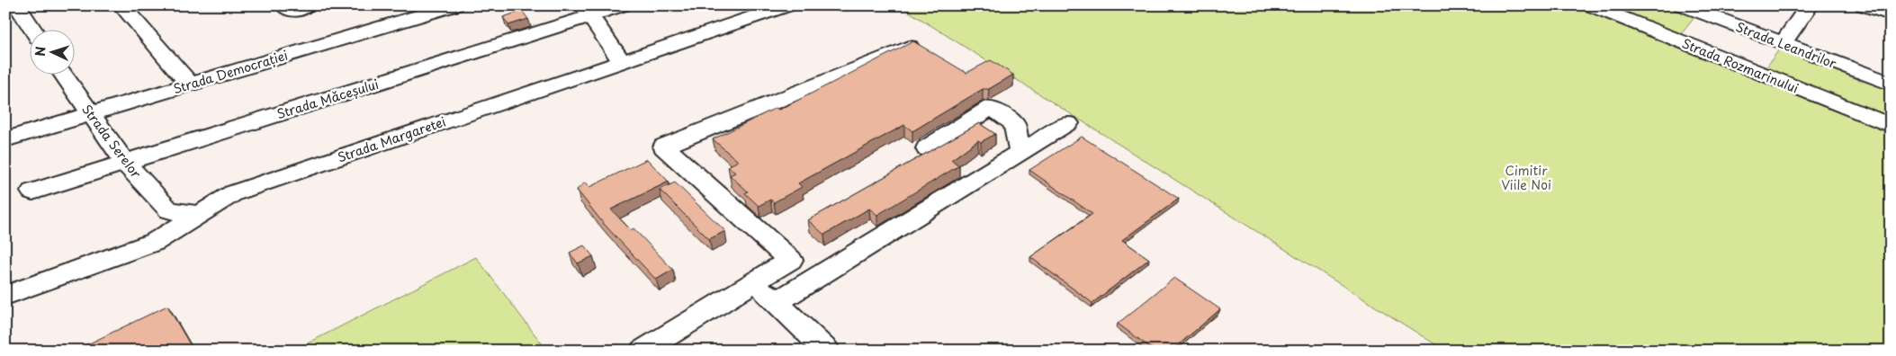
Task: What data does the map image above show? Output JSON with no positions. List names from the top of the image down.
{
  "streets": {
    "street": [
      "Strada Leandrilor",
      "Strada Rozmarinului",
      "Strada Democrației",
      "Strada Măceșului",
      "Strada Margaretei",
      "Strada Serelor"
    ]
  },
  "crossings": [
    ["Strada Democrației", "Strada Serelor"],
    ["Strada Măceșului", "Strada Serelor"],
    ["Strada Margaretei", "Strada Serelor"]
  ],
  "parks": ["Cimitir Viile Noi"],
  "north": "left"
}
